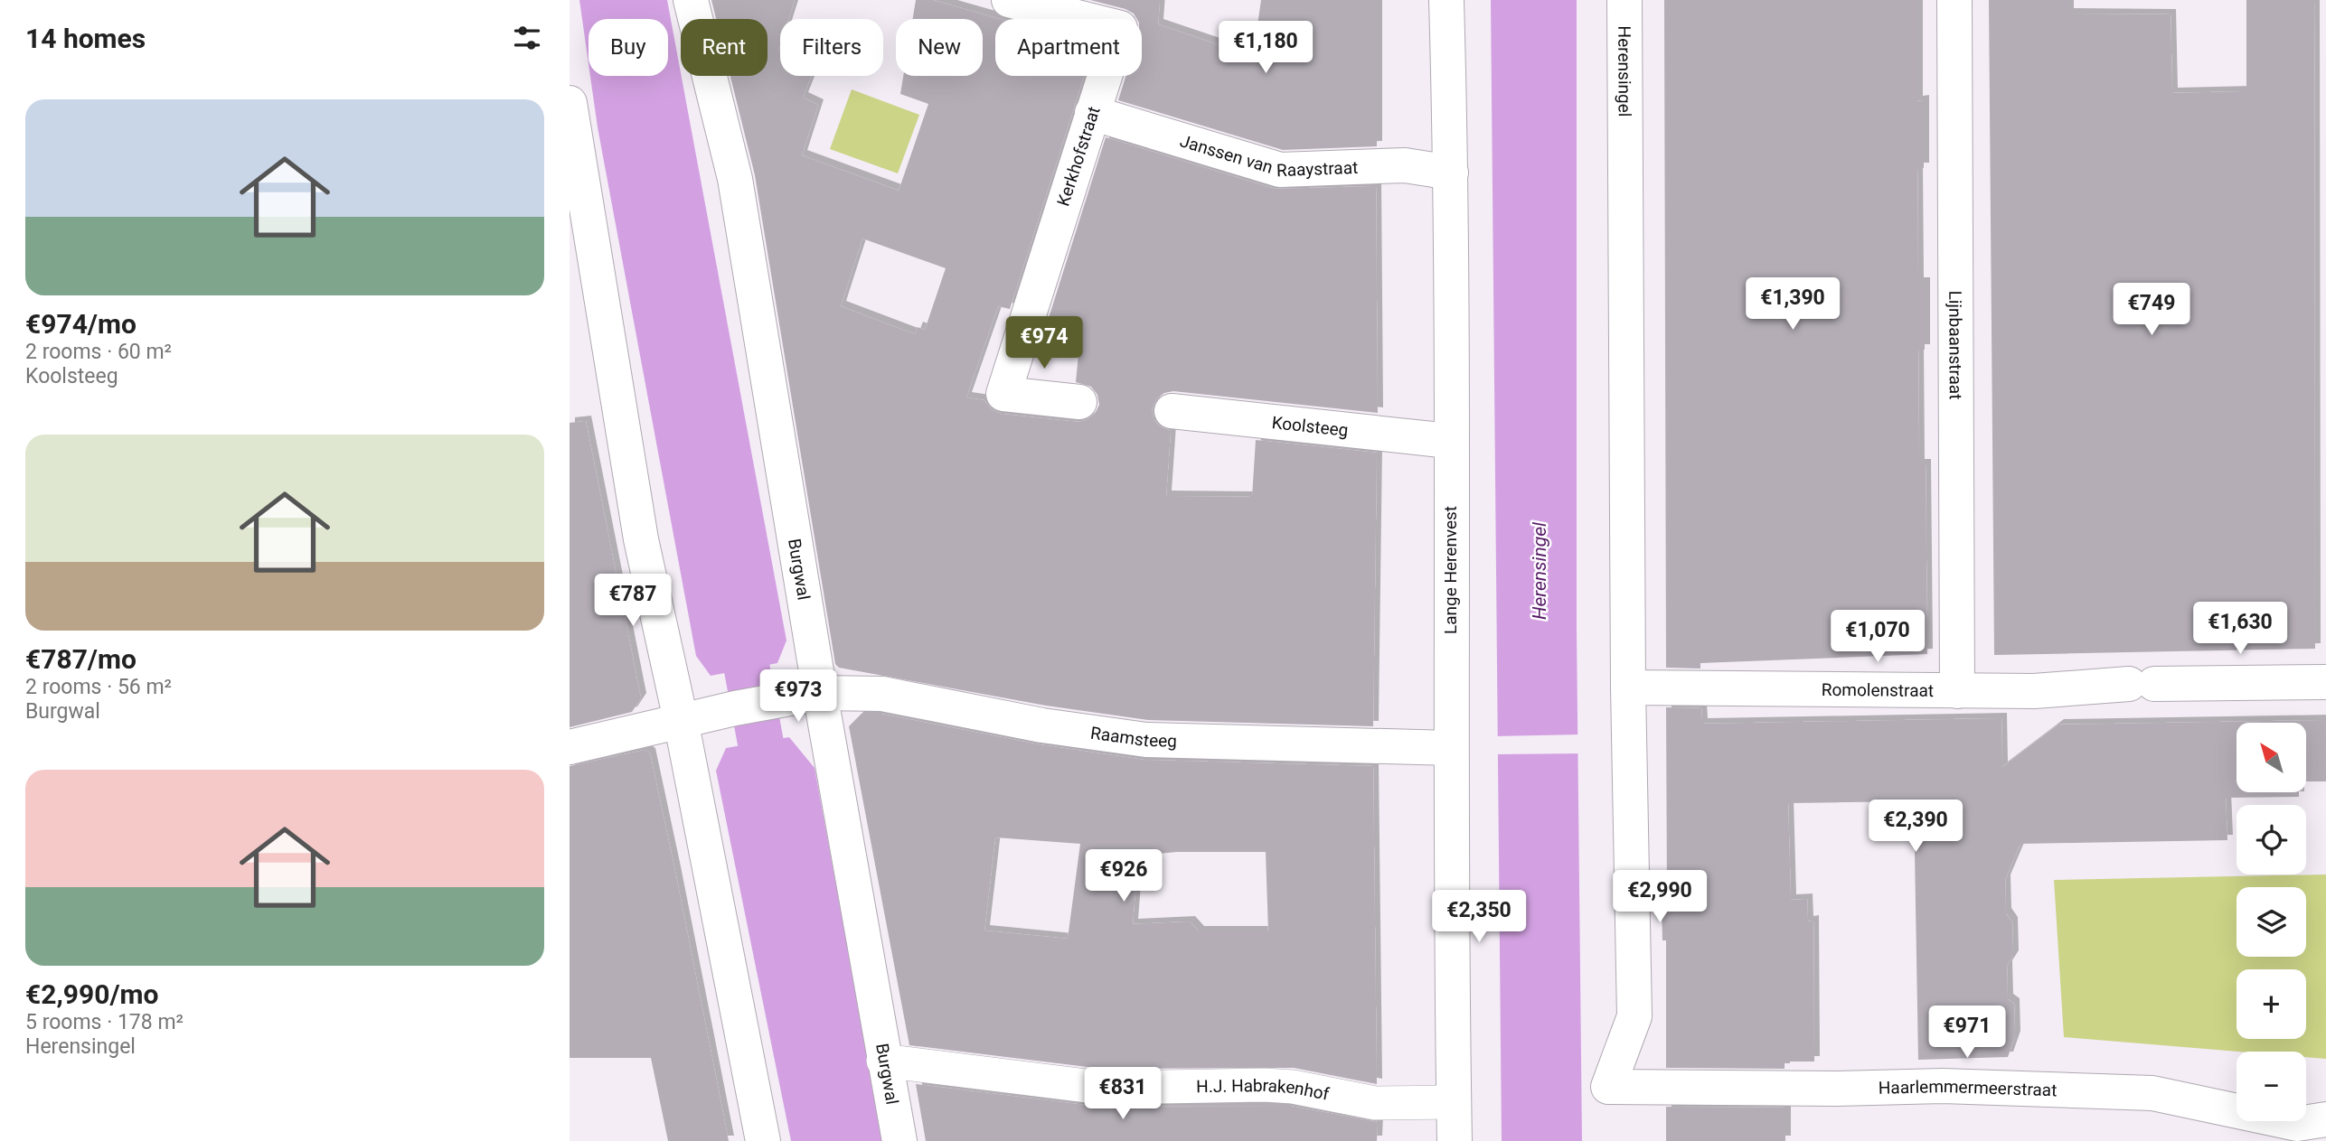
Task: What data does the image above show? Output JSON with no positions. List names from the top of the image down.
{
  "streets": {
    "street": [
      "Herensingel",
      "Janssen van Raaystraat",
      "Kerkhofstraat",
      "Lijnbaanstraat",
      "Koolsteeg",
      "Burgwal",
      "Lange Herenvest",
      "Romolenstraat",
      "Raamsteeg",
      "Haarlemmermeerstraat",
      "H.J. Habrakenhof"
    ]
  },
  "crossings": [
    ["Herensingel", "Romolenstraat"],
    ["Herensingel", "Haarlemmermeerstraat"],
    ["Janssen van Raaystraat", "Kerkhofstraat"],
    ["Janssen van Raaystraat", "Lange Herenvest"],
    ["Lijnbaanstraat", "Romolenstraat"],
    ["Koolsteeg", "Lange Herenvest"],
    ["Burgwal", "Raamsteeg"],
    ["Burgwal", "H.J. Habrakenhof"],
    ["Lange Herenvest", "Raamsteeg"],
    ["Lange Herenvest", "H.J. Habrakenhof"]
  ],
  "water": ["Herensingel"],
  "north": "top left",
  "page": {
    "heading": "14 homes",
    "chip": [
      "Buy",
      "Rent",
      "Filters",
      "New",
      "Apartment"
    ],
    "price": [
      "€1,180",
      "€1,390",
      "€749",
      "€974",
      "€787",
      "€1,630",
      "€1,070",
      "€973",
      "€2,390",
      "€926",
      "€2,990",
      "€2,350",
      "€971",
      "€831"
    ],
    "list": [
      {
        "name": "€974/mo",
        "note": "2 rooms · 60 m² · Koolsteeg"
      },
      {
        "name": "€787/mo",
        "note": "2 rooms · 56 m² · Burgwal"
      },
      {
        "name": "€2,990/mo",
        "note": "5 rooms · 178 m² · Herensingel"
      }
    ],
    "map_buttons": ["+", "−"]
  }
}
